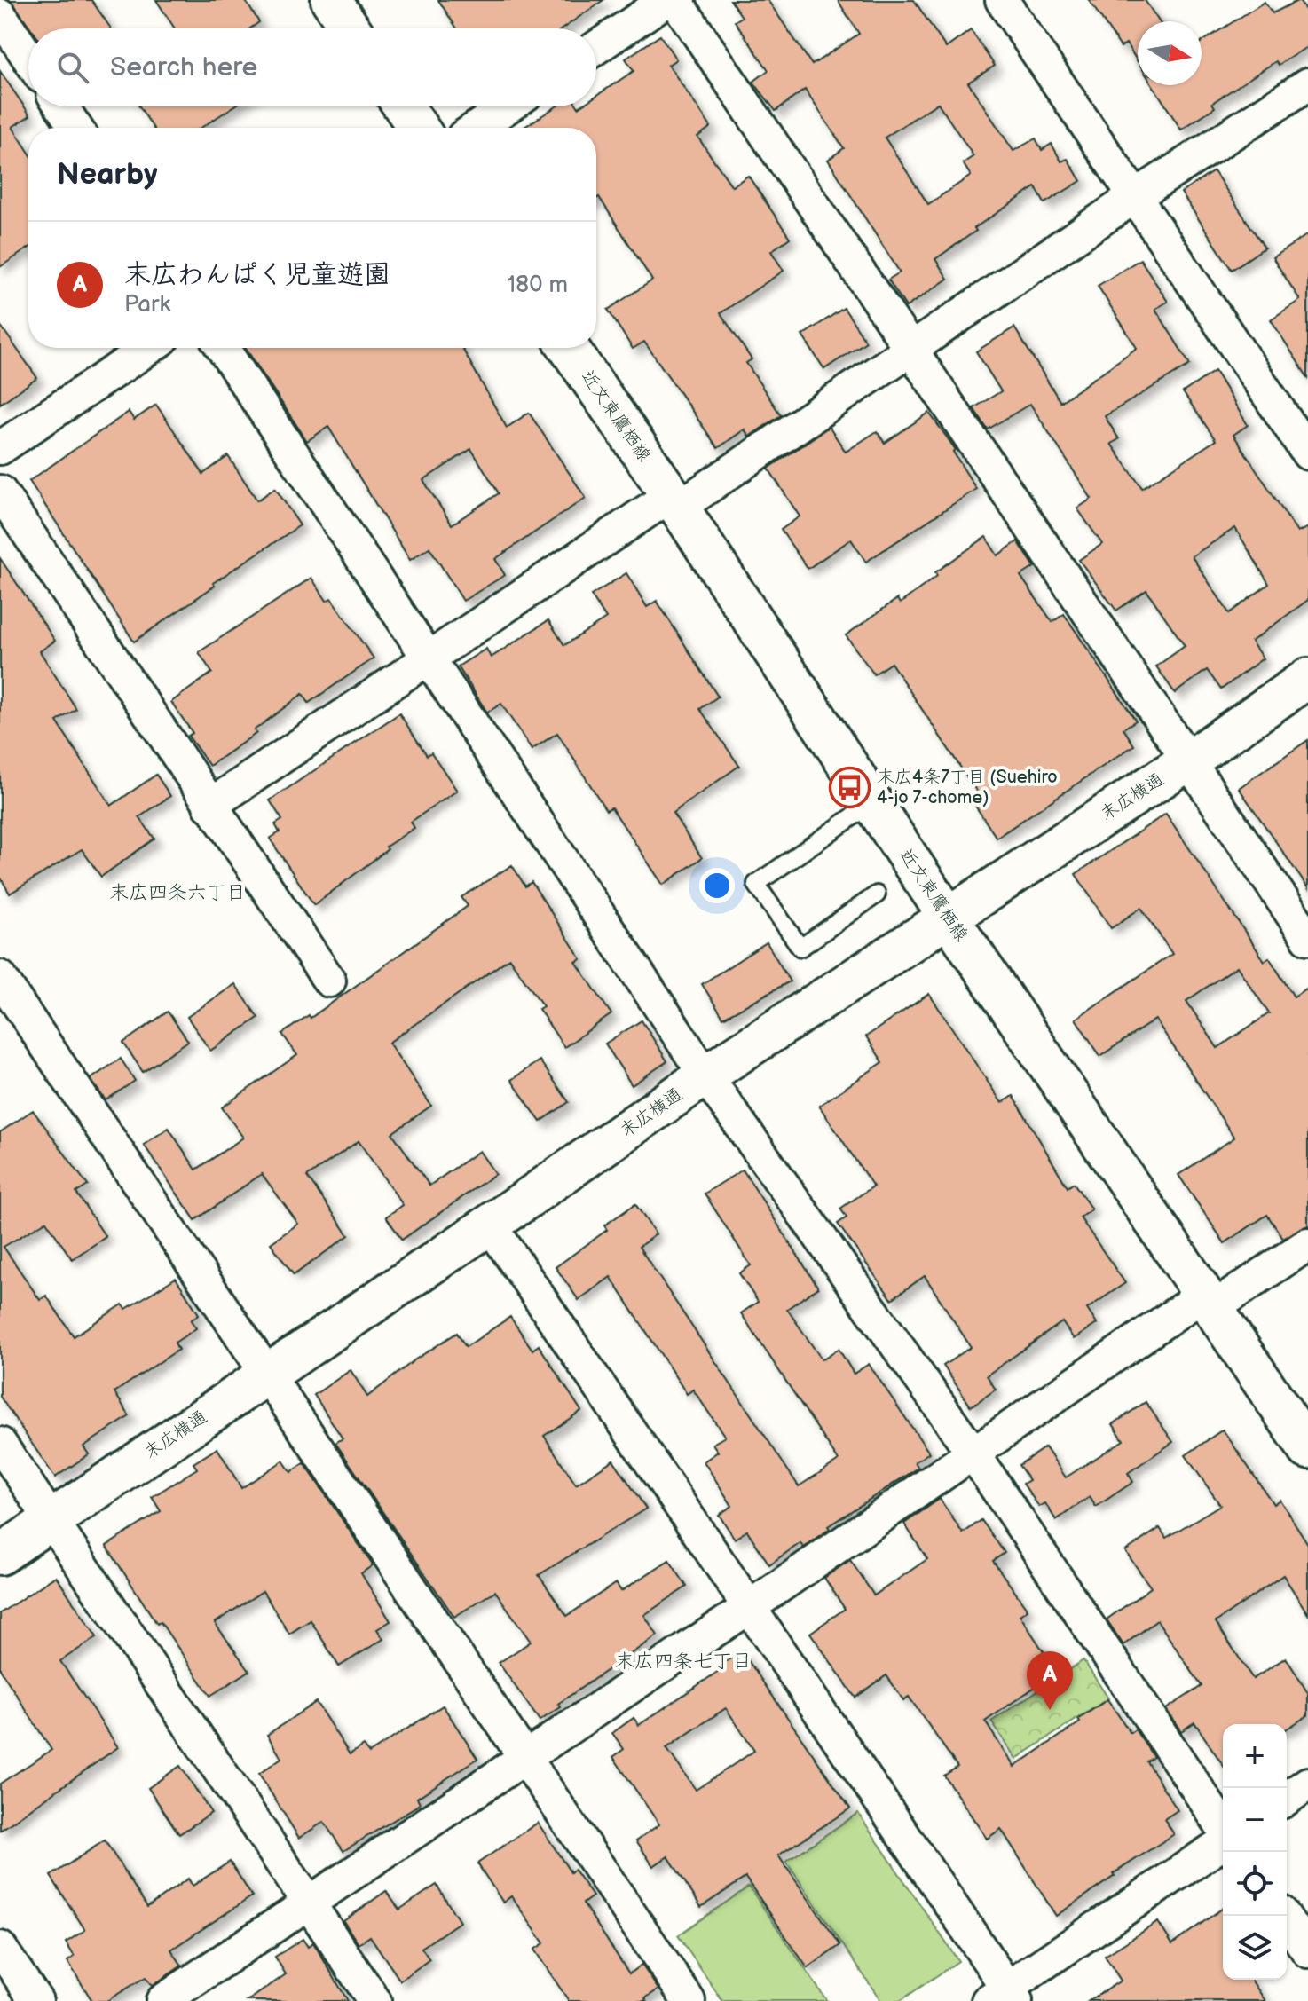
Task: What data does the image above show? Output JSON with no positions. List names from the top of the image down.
{
  "streets": {
    "street": ["近文東鷹栖線", "末広横通"]
  },
  "crossings": [
    ["近文東鷹栖線", "末広横通"]
  ],
  "districts": ["末広四条六丁目", "末広四条七丁目"],
  "places": {
    "bus stop": ["末広4条7丁目 (Suehiro 4-jo 7-chome)"]
  },
  "north": "right",
  "page": {
    "search": "Search here",
    "heading": "Nearby",
    "list": [
      {
        "mark": "A",
        "name": "末広わんぱく児童遊園",
        "note": "Park",
        "value": "180 m"
      }
    ],
    "pins": "A",
    "map_buttons": ["+", "−"]
  }
}
